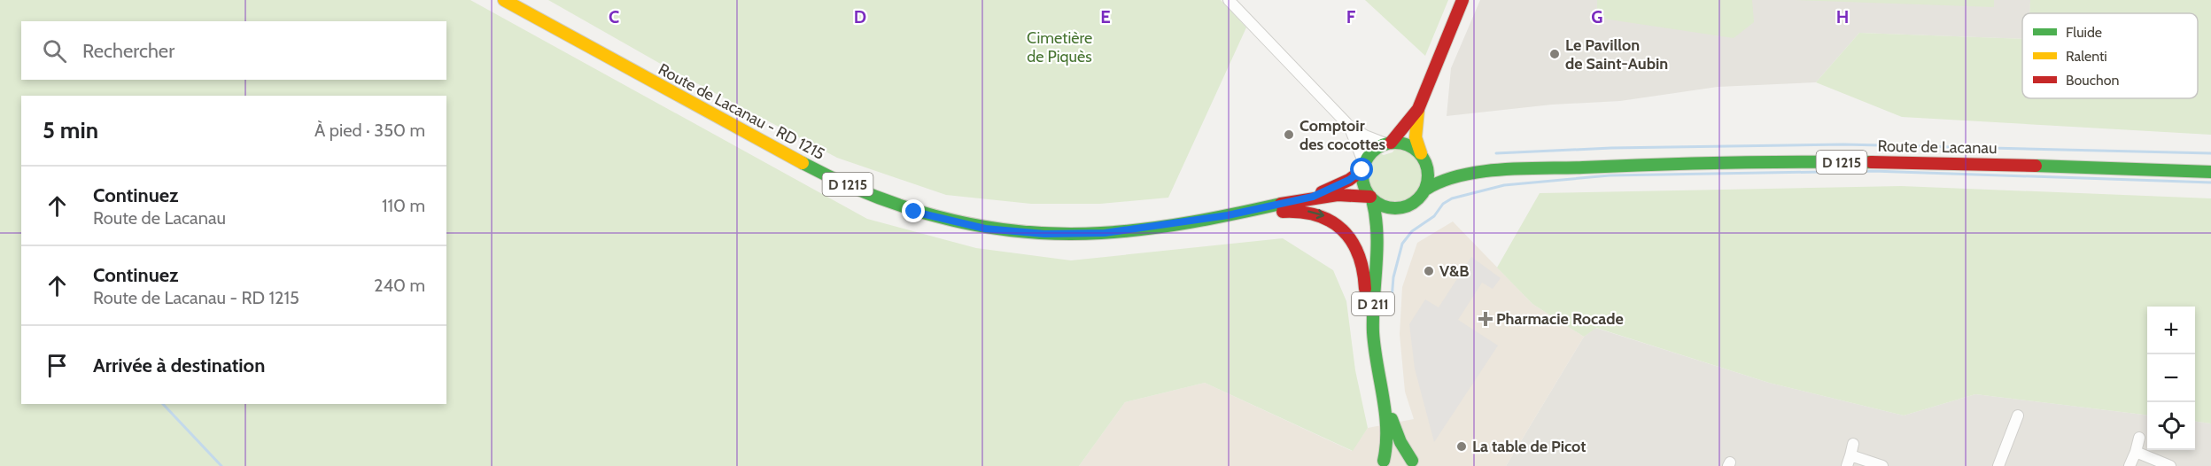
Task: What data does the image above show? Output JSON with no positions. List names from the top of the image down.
{
  "streets": {
    "main road": [
      "Route de Lacanau - RD 1215",
      "Route de Lacanau",
      "D 1215",
      "D 211"
    ]
  },
  "crossings": [
    ["Route de Lacanau - RD 1215", "D 1215"],
    ["Route de Lacanau", "D 1215"],
    ["D 1215", "D 211"]
  ],
  "parks": ["Cimetière de Piquès"],
  "places": {
    "other": [
      "Le Pavillon de Saint-Aubin",
      "Comptoir des cocottes",
      "V&B",
      "La table de Picot"
    ],
    "health": ["Pharmacie Rocade"]
  },
  "legend": ["Fluide", "Ralenti", "Bouchon"],
  "page": {
    "search": "Rechercher",
    "heading": ["5 min", "À pied · 350 m"],
    "list": [
      ["Continuez", "Route de Lacanau", "110 m"],
      ["Continuez", "Route de Lacanau - RD 1215", "240 m"],
      "Arrivée à destination"
    ],
    "map_buttons": ["+", "−"]
  },
  "grid": {
    "columns": [
      "C",
      "D",
      "E",
      "F",
      "G",
      "H"
    ]
  }
}
